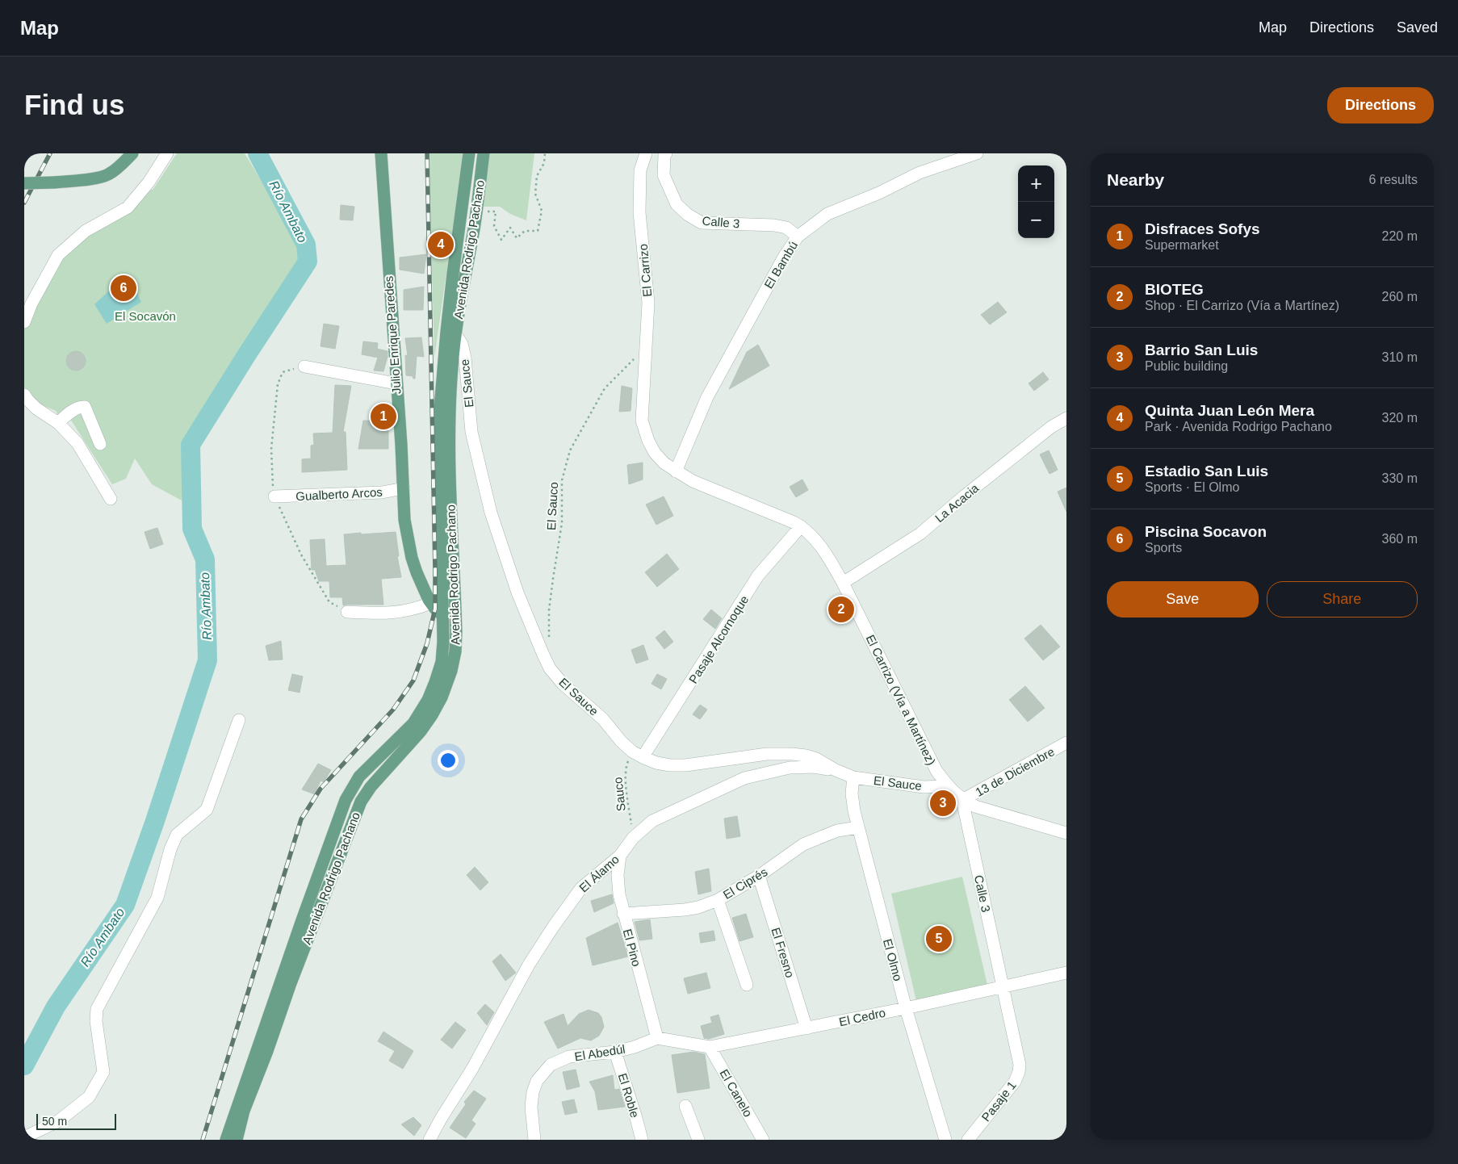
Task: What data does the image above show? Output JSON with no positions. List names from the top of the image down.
{
  "streets": {
    "main road": ["Avenida Rodrigo Pachano", "Julio Enrique Paredes"],
    "street": [
      "Calle 3",
      "El Bambú",
      "El Carrizo",
      "El Sauce",
      "Gualberto Arcos",
      "La Acacia",
      "Pasaje Alcornoque",
      "El Carrizo (Vía a Martínez)",
      "13 de Diciembre",
      "El Álamo",
      "El Ciprés",
      "El Pino",
      "El Fresno",
      "El Olmo",
      "El Cedro",
      "El Abedúl",
      "El Canelo",
      "El Roble",
      "Pasaje 1"
    ],
    "path": ["El Sauco", "Sauco"]
  },
  "crossings": [
    ["Calle 3", "El Bambú"],
    ["Calle 3", "El Carrizo (Vía a Martínez)"],
    ["Calle 3", "13 de Diciembre"],
    ["Calle 3", "El Cedro"],
    ["Calle 3", "Pasaje 1"],
    ["Avenida Rodrigo Pachano", "Julio Enrique Paredes"],
    ["Avenida Rodrigo Pachano", "El Sauce"],
    ["El Bambú", "El Carrizo (Vía a Martínez)"],
    ["El Carrizo", "El Sauco"],
    ["El Carrizo", "El Carrizo (Vía a Martínez)"],
    ["Julio Enrique Paredes", "Gualberto Arcos"],
    ["El Sauce", "Pasaje Alcornoque"],
    ["El Sauce", "El Carrizo (Vía a Martínez)"],
    ["El Sauce", "Sauco"],
    ["El Sauce", "El Álamo"],
    ["El Sauce", "El Olmo"],
    ["La Acacia", "El Carrizo (Vía a Martínez)"],
    ["Pasaje Alcornoque", "El Carrizo (Vía a Martínez)"],
    ["Pasaje Alcornoque", "Sauco"],
    ["El Carrizo (Vía a Martínez)", "13 de Diciembre"],
    ["Sauco", "El Álamo"],
    ["El Álamo", "El Pino"],
    ["El Ciprés", "El Pino"],
    ["El Ciprés", "El Fresno"],
    ["El Ciprés", "El Olmo"],
    ["El Pino", "El Cedro"],
    ["El Pino", "El Abedúl"],
    ["El Fresno", "El Cedro"],
    ["El Olmo", "El Cedro"],
    ["El Cedro", "El Abedúl"],
    ["El Cedro", "El Canelo"],
    ["El Cedro", "Pasaje 1"],
    ["El Abedúl", "El Roble"]
  ],
  "water": ["Río Ambato"],
  "parks": ["El Socavón"],
  "scale_bar": "50 m",
  "page": {
    "header": "Map",
    "nav": ["Map", "Directions", "Saved"],
    "buttons": [
      "Directions",
      ["Save", "Share"]
    ],
    "title": "Find us",
    "heading": ["Nearby", "6 results"],
    "map_buttons": ["+", "−"],
    "list": [
      {
        "mark": "1",
        "name": "Disfraces Sofys",
        "note": "Supermarket",
        "value": "220 m"
      },
      {
        "mark": "2",
        "name": "BIOTEG",
        "note": "Shop · El Carrizo (Vía a Martínez)",
        "value": "260 m"
      },
      {
        "mark": "3",
        "name": "Barrio San Luis",
        "note": "Public building",
        "value": "310 m"
      },
      {
        "mark": "4",
        "name": "Quinta Juan León Mera",
        "note": "Park · Avenida Rodrigo Pachano",
        "value": "320 m"
      },
      {
        "mark": "5",
        "name": "Estadio San Luis",
        "note": "Sports · El Olmo",
        "value": "330 m"
      },
      {
        "mark": "6",
        "name": "Piscina Socavon",
        "note": "Sports",
        "value": "360 m"
      }
    ],
    "pins": [
      "4",
      "6",
      "1",
      "2",
      "3",
      "5"
    ],
    "scale": "50 m"
  }
}
